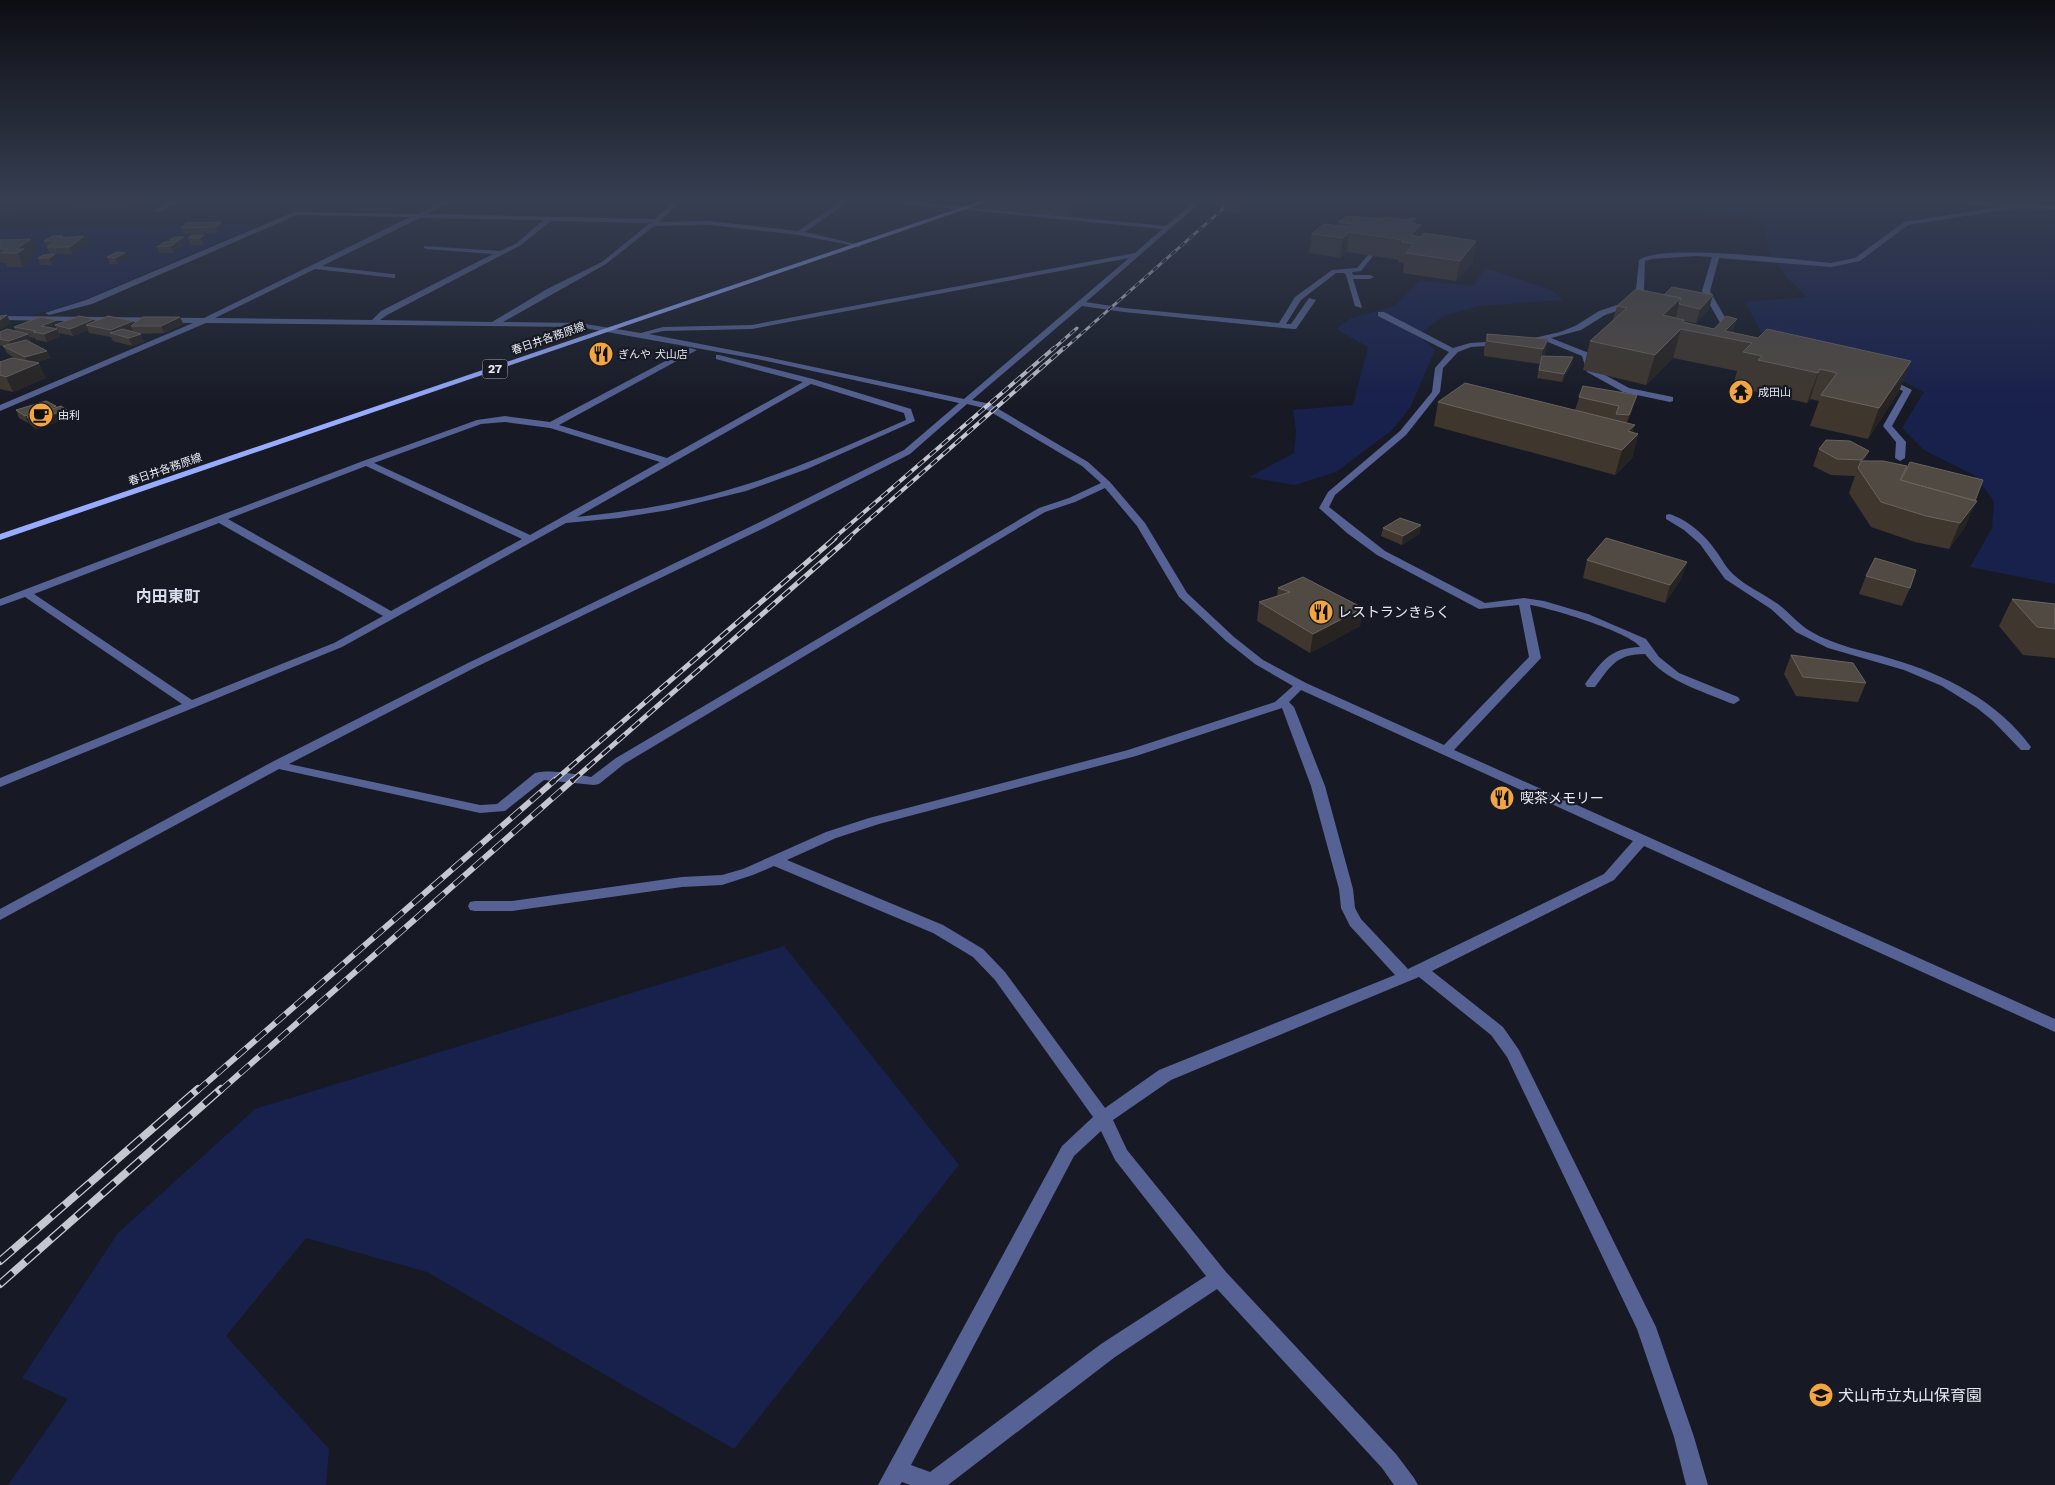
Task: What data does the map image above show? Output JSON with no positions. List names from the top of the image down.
{
  "streets": {
    "main road": ["春日井各務原線", "27"]
  },
  "districts": ["内田東町"],
  "places": {
    "restaurant": ["ぎんや 犬山店", "レストランきらく", "喫茶メモリー"],
    "temple": ["成田山"],
    "cafe": ["由利"],
    "school or university": ["犬山市立丸山保育園"]
  }
}
